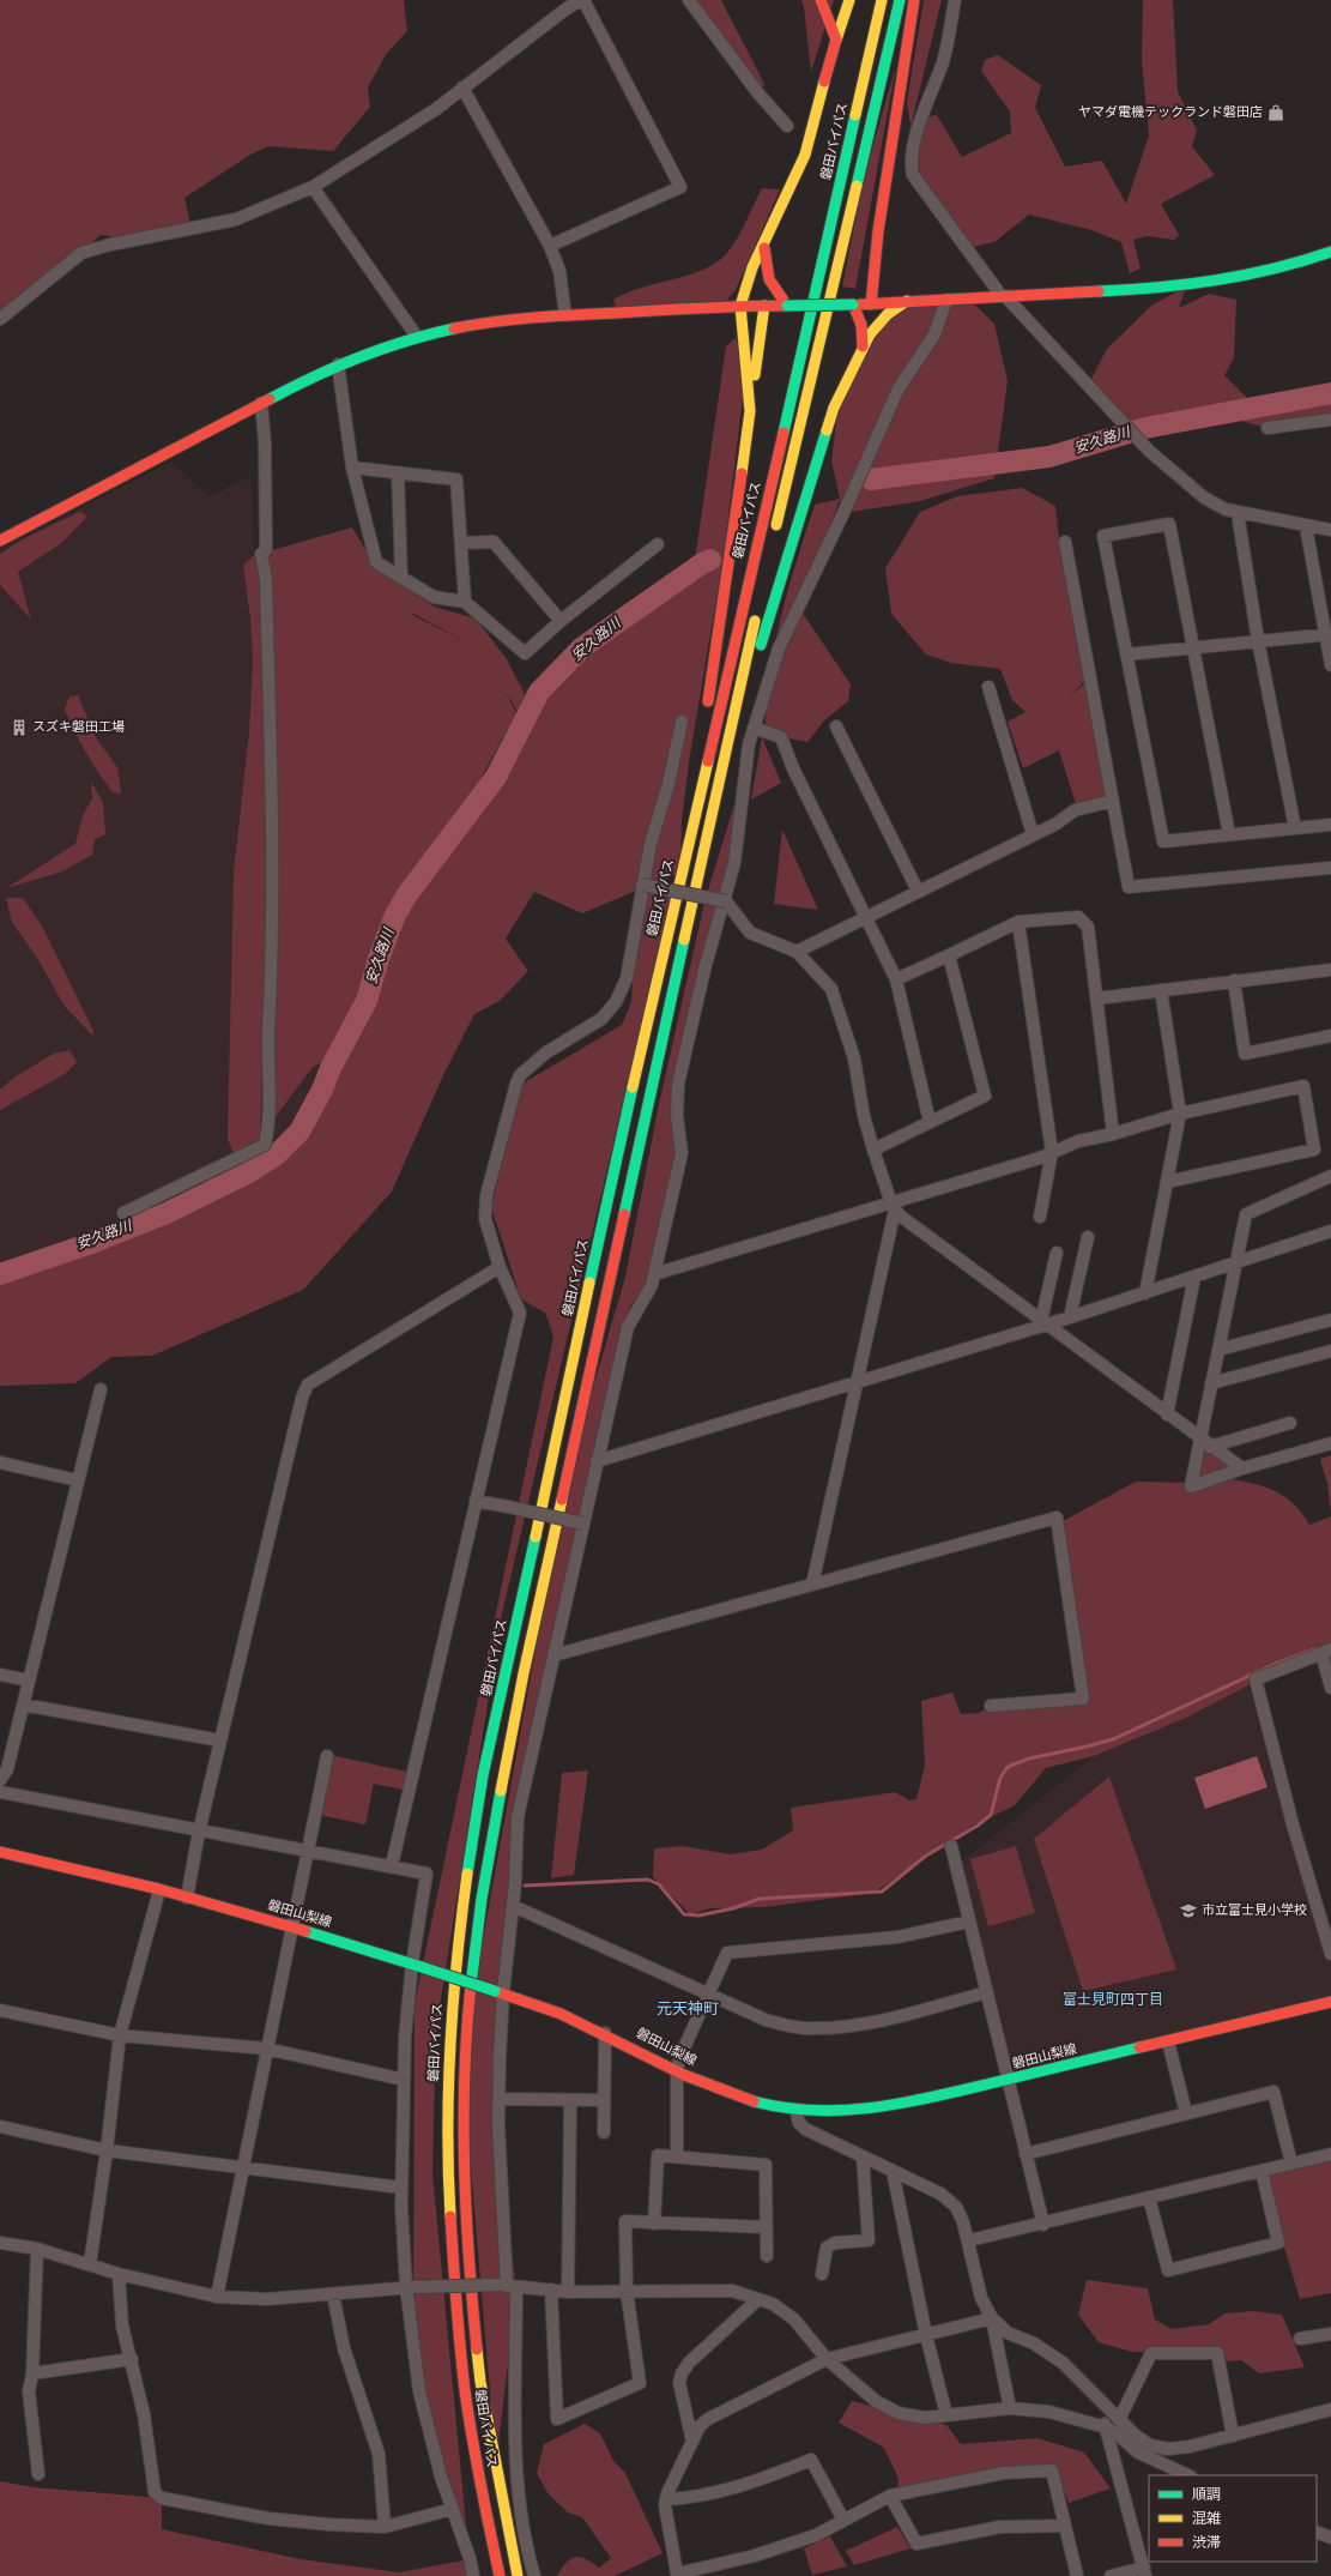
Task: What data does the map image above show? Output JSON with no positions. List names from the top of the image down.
{
  "streets": {
    "main road": ["磐田バイパス", "磐田山梨線"]
  },
  "districts": ["富士見町四丁目", "元天神町"],
  "water": ["安久路川"],
  "places": {
    "shop": ["ヤマダ電機テックランド磐田店"],
    "building": ["スズキ磐田工場"],
    "school or university": ["市立富士見小学校"]
  },
  "legend": ["順調", "混雑", "渋滞"]
}
